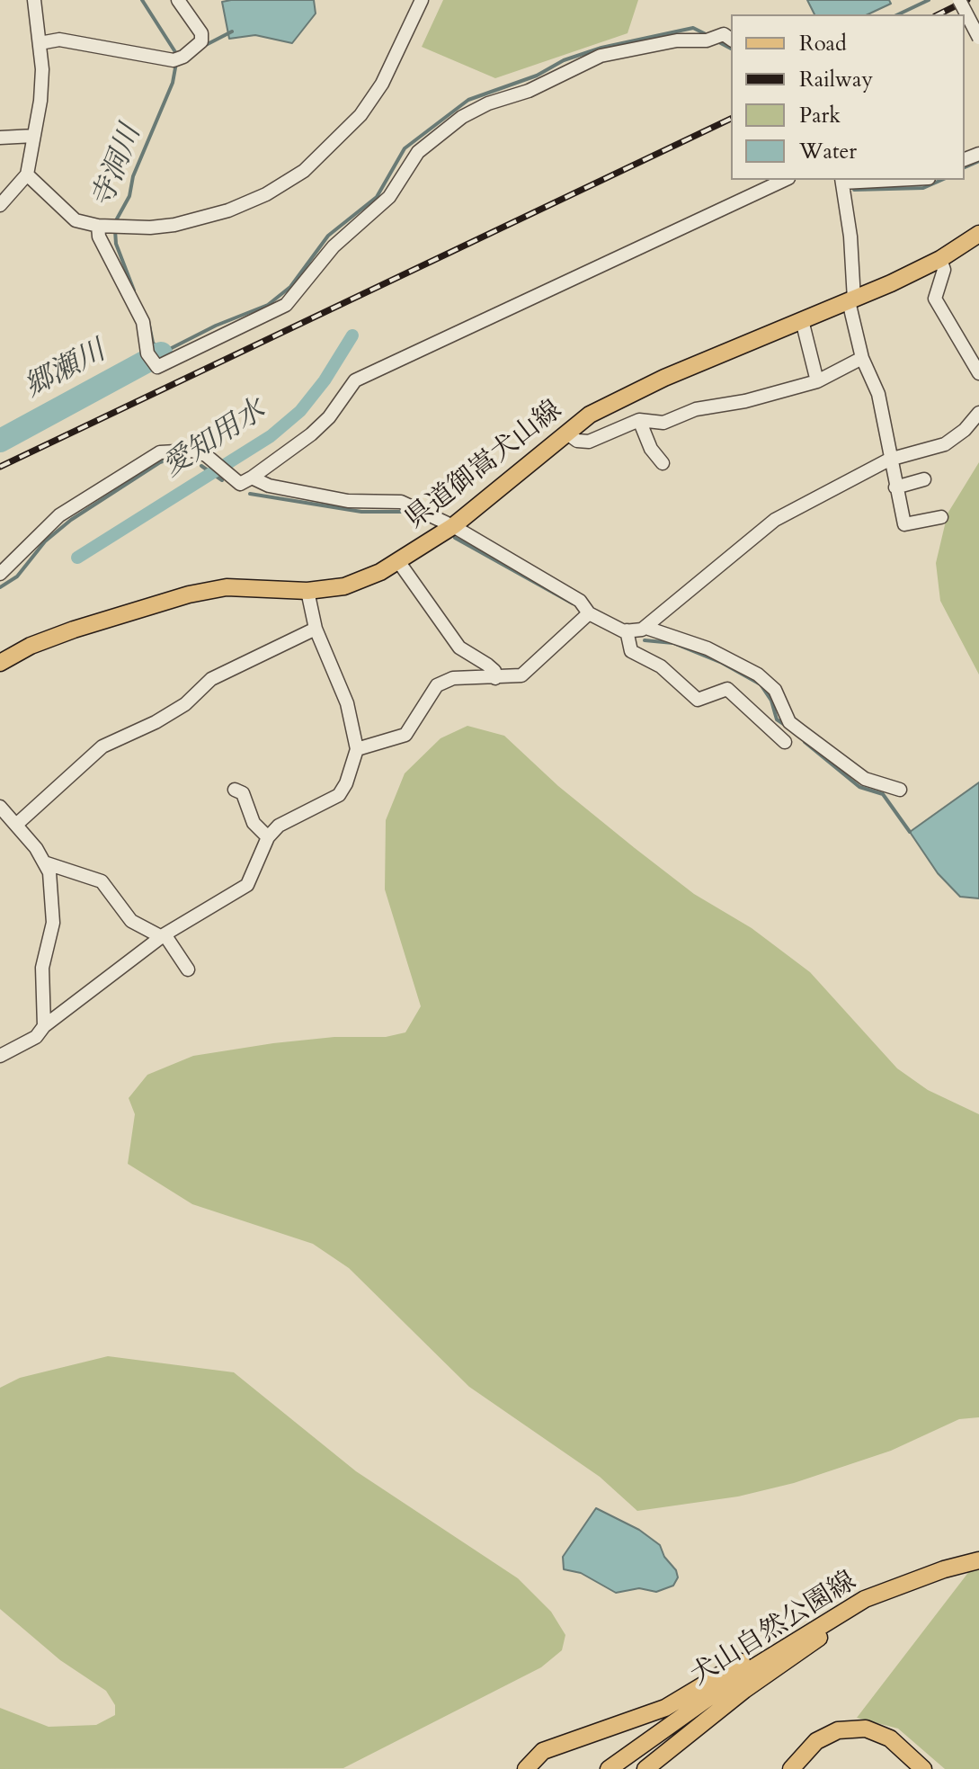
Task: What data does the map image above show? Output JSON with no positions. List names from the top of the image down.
{
  "streets": {
    "main road": ["県道御嵩犬山線", "犬山自然公園線"]
  },
  "water": ["寺洞川", "郷瀬川", "愛知用水"],
  "legend": [
    "Road",
    "Railway",
    "Park",
    "Water"
  ]
}
